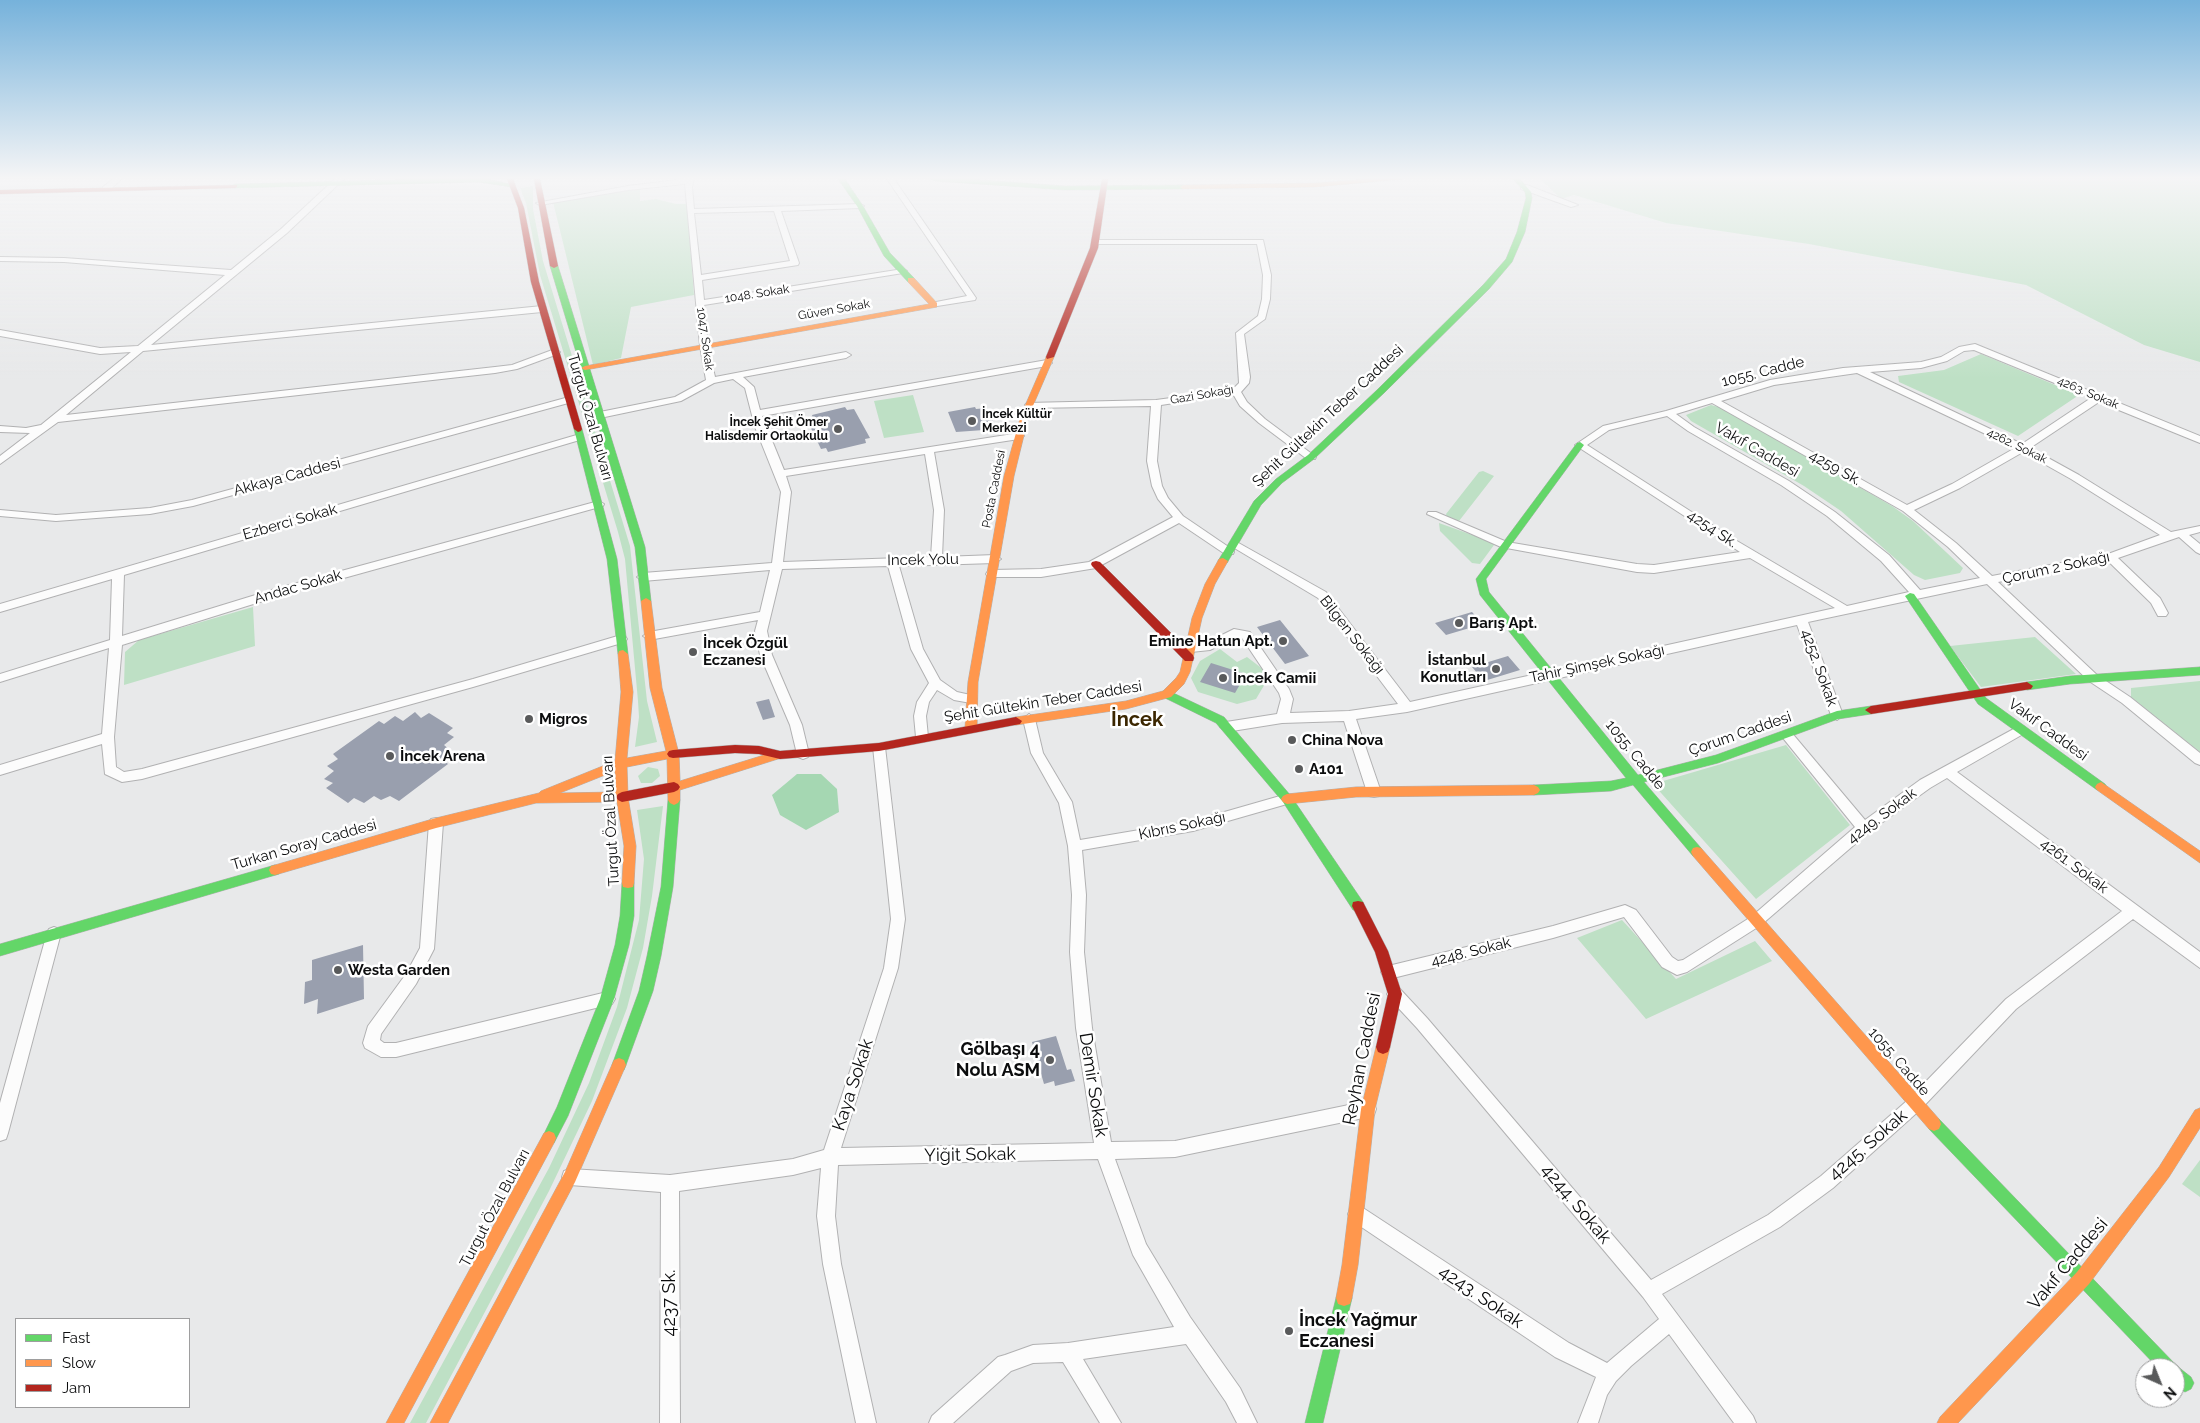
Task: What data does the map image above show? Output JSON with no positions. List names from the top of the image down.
{
  "streets": {
    "street": [
      "1048. Sokak",
      "Güven Sokak",
      "1047. Sokak",
      "1055. Cadde",
      "4263. Sokak",
      "Gazi Sokağı",
      "Şehit Gültekin Teber Caddesi",
      "Turgut Özal Bulvarı",
      "4262. Sokak",
      "Vakıf Caddesi",
      "4259 Sk.",
      "Akkaya Caddesi",
      "Posta Caddesi",
      "Ezberci Sokak",
      "4254 Sk.",
      "Incek Yolu",
      "Çorum 2 Sokağı",
      "Andac Sokak",
      "Bilgen Sokağı",
      "Tahir Şimşek Sokağı",
      "4252. Sokak",
      "Çorum Caddesi",
      "4249. Sokak",
      "Kıbrıs Sokağı",
      "Turkan Soray Caddesi",
      "4261. Sokak",
      "4248. Sokak",
      "Reyhan Caddesi",
      "Kaya Sokak",
      "Demir Sokak",
      "4245. Sokak",
      "Yiğit Sokak",
      "4244. Sokak",
      "4243. Sokak",
      "4237 Sk."
    ]
  },
  "crossings": [
    ["1048. Sokak", "1047. Sokak"],
    ["Güven Sokak", "1047. Sokak"],
    ["Güven Sokak", "Turgut Özal Bulvarı"],
    ["1047. Sokak", "Turgut Özal Bulvarı"],
    ["1055. Cadde", "4263. Sokak"],
    ["1055. Cadde", "4262. Sokak"],
    ["1055. Cadde", "Vakıf Caddesi"],
    ["1055. Cadde", "4259 Sk."],
    ["1055. Cadde", "4254 Sk."],
    ["1055. Cadde", "Tahir Şimşek Sokağı"],
    ["1055. Cadde", "Çorum Caddesi"],
    ["1055. Cadde", "4249. Sokak"],
    ["1055. Cadde", "4245. Sokak"],
    ["Gazi Sokağı", "Şehit Gültekin Teber Caddesi"],
    ["Gazi Sokağı", "Bilgen Sokağı"],
    ["Şehit Gültekin Teber Caddesi", "Posta Caddesi"],
    ["Şehit Gültekin Teber Caddesi", "Bilgen Sokağı"],
    ["Şehit Gültekin Teber Caddesi", "Turkan Soray Caddesi"],
    ["Şehit Gültekin Teber Caddesi", "Reyhan Caddesi"],
    ["Şehit Gültekin Teber Caddesi", "Kaya Sokak"],
    ["Şehit Gültekin Teber Caddesi", "Demir Sokak"],
    ["Turgut Özal Bulvarı", "Akkaya Caddesi"],
    ["Turgut Özal Bulvarı", "Ezberci Sokak"],
    ["Turgut Özal Bulvarı", "Incek Yolu"],
    ["Turgut Özal Bulvarı", "Andac Sokak"],
    ["Turgut Özal Bulvarı", "Turkan Soray Caddesi"],
    ["Turgut Özal Bulvarı", "Yiğit Sokak"],
    ["4262. Sokak", "Çorum 2 Sokağı"],
    ["Vakıf Caddesi", "Çorum 2 Sokağı"],
    ["Vakıf Caddesi", "Tahir Şimşek Sokağı"],
    ["Vakıf Caddesi", "Çorum Caddesi"],
    ["Vakıf Caddesi", "4249. Sokak"],
    ["4259 Sk.", "Çorum 2 Sokağı"],
    ["4259 Sk.", "Çorum Caddesi"],
    ["Posta Caddesi", "Incek Yolu"],
    ["4254 Sk.", "Tahir Şimşek Sokağı"],
    ["Çorum 2 Sokağı", "Tahir Şimşek Sokağı"],
    ["Bilgen Sokağı", "Tahir Şimşek Sokağı"],
    ["Tahir Şimşek Sokağı", "4252. Sokak"],
    ["Tahir Şimşek Sokağı", "Reyhan Caddesi"],
    ["4252. Sokak", "Çorum Caddesi"],
    ["Çorum Caddesi", "Kıbrıs Sokağı"],
    ["Çorum Caddesi", "Reyhan Caddesi"],
    ["4249. Sokak", "4261. Sokak"],
    ["4249. Sokak", "4248. Sokak"],
    ["Kıbrıs Sokağı", "Reyhan Caddesi"],
    ["Kıbrıs Sokağı", "Demir Sokak"],
    ["4261. Sokak", "4245. Sokak"],
    ["4248. Sokak", "Reyhan Caddesi"],
    ["Reyhan Caddesi", "Yiğit Sokak"],
    ["Reyhan Caddesi", "4244. Sokak"],
    ["Reyhan Caddesi", "4243. Sokak"],
    ["Kaya Sokak", "Yiğit Sokak"],
    ["Demir Sokak", "Yiğit Sokak"],
    ["4245. Sokak", "4244. Sokak"],
    ["Yiğit Sokak", "4237 Sk."]
  ],
  "districts": ["İncek"],
  "places": [
    "İncek Kültür Merkezi",
    "İncek Şehit Ömer Halisdemir Ortaokulu",
    "Barış Apt.",
    "Emine Hatun Apt.",
    "İncek Özgül Eczanesi",
    "İstanbul Konutları",
    "İncek Camii",
    "Migros",
    "China Nova",
    "İncek Arena",
    "A101",
    "Westa Garden",
    "Gölbaşı 4 Nolu ASM",
    "İncek Yağmur Eczanesi"
  ],
  "legend": ["Fast", "Slow", "Jam"],
  "north": "bottom right"
}
